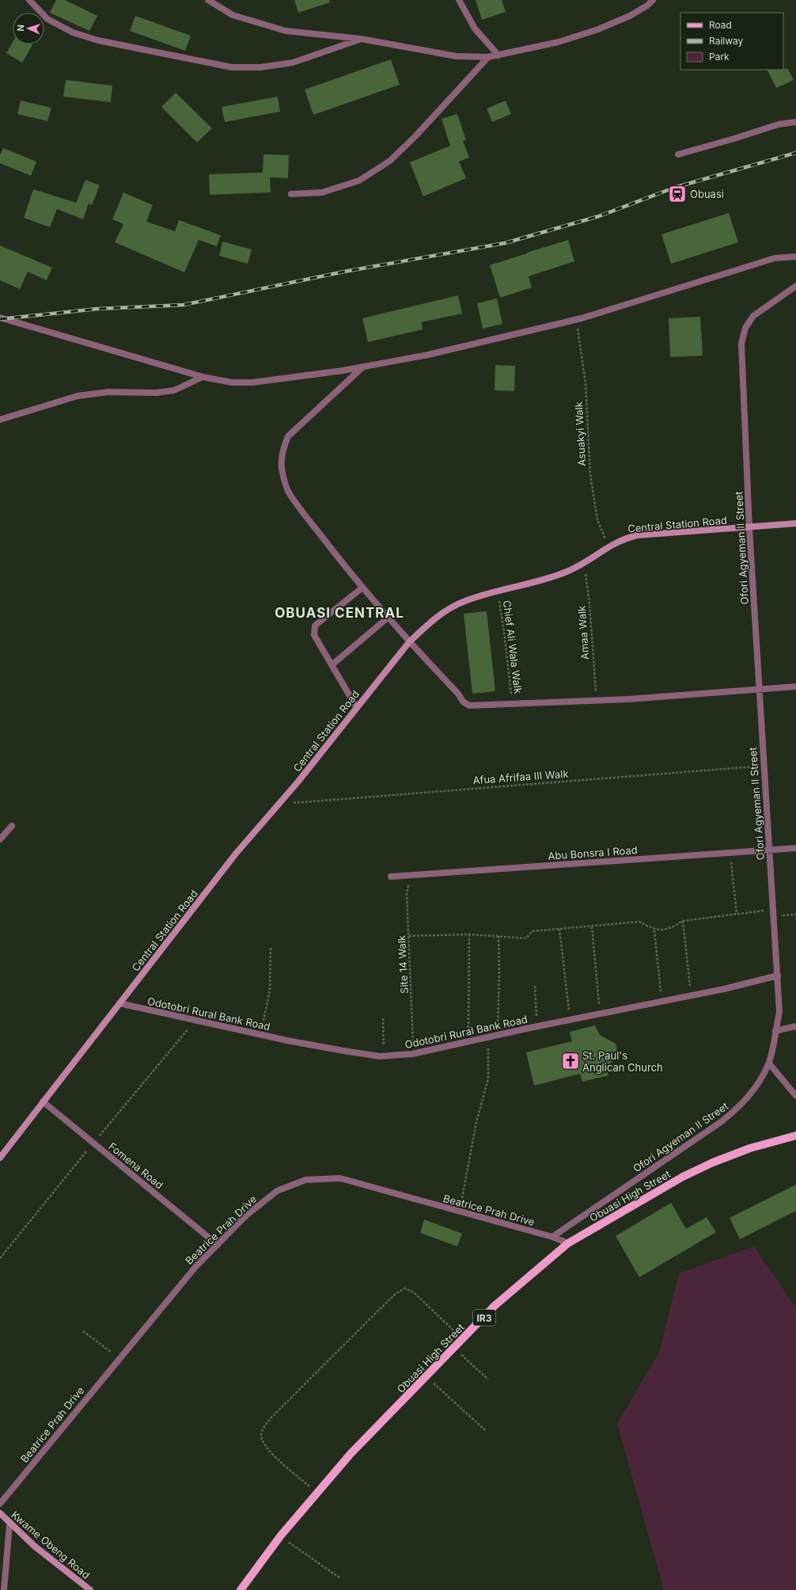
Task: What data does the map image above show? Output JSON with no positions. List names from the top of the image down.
{
  "streets": {
    "main road": ["Obuasi High Street", "IR3"],
    "street": [
      "Central Station Road",
      "Ofori Agyeman II Street",
      "Abu Bonsra I Road",
      "Odotobri Rural Bank Road",
      "Fomena Road",
      "Beatrice Prah Drive",
      "Kwame Obeng Road"
    ],
    "path": [
      "Asuakyi Walk",
      "Amaa Walk",
      "Chief Ali Wala Walk",
      "Afua Afrifaa III Walk",
      "Site 14 Walk"
    ]
  },
  "crossings": [
    ["Asuakyi Walk", "Central Station Road"],
    ["Central Station Road", "Ofori Agyeman II Street"],
    ["Central Station Road", "Amaa Walk"],
    ["Central Station Road", "Chief Ali Wala Walk"],
    ["Central Station Road", "Afua Afrifaa III Walk"],
    ["Central Station Road", "Odotobri Rural Bank Road"],
    ["Central Station Road", "Fomena Road"],
    ["Ofori Agyeman II Street", "Afua Afrifaa III Walk"],
    ["Ofori Agyeman II Street", "Abu Bonsra I Road"],
    ["Ofori Agyeman II Street", "Odotobri Rural Bank Road"],
    ["Ofori Agyeman II Street", "Beatrice Prah Drive"],
    ["Abu Bonsra I Road", "Site 14 Walk"],
    ["Site 14 Walk", "Odotobri Rural Bank Road"],
    ["Fomena Road", "Beatrice Prah Drive"],
    ["Obuasi High Street", "Beatrice Prah Drive"]
  ],
  "districts": ["OBUASI CENTRAL"],
  "places": {
    "station": ["Obuasi"],
    "church": ["St. Paul's Anglican Church"]
  },
  "legend": ["Road", "Railway", "Park"],
  "north": "left"
}
